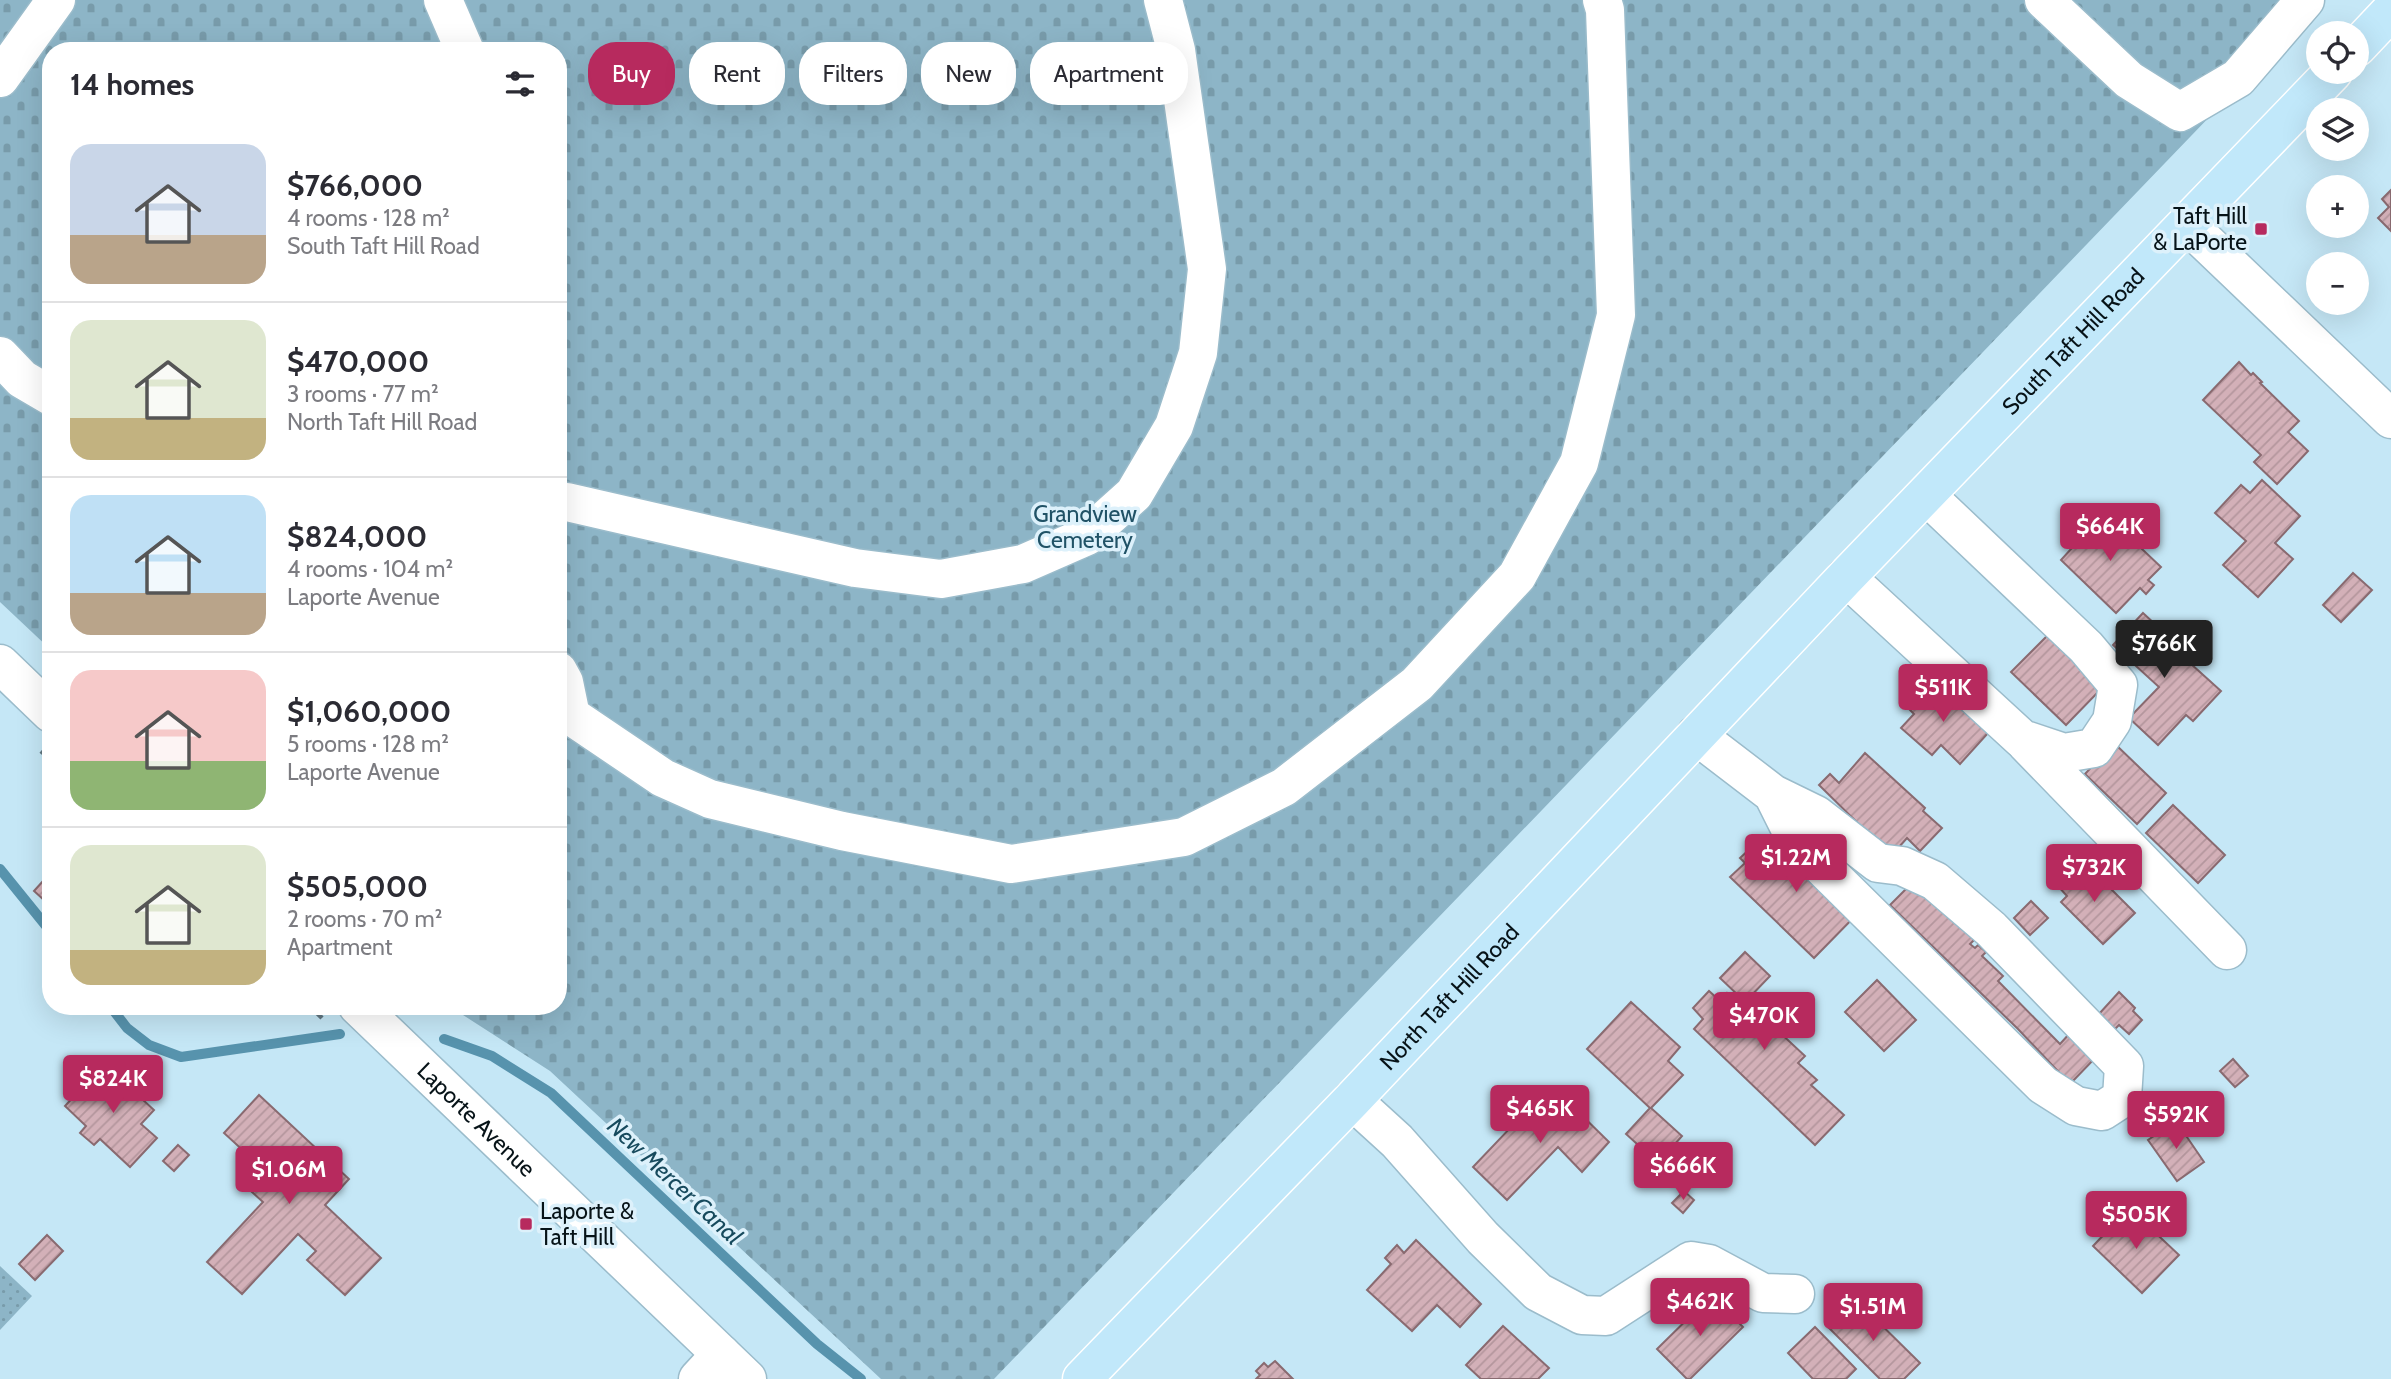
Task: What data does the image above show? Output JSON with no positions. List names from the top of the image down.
{
  "streets": {
    "main road": ["South Taft Hill Road", "North Taft Hill Road"],
    "street": ["Laporte Avenue"]
  },
  "crossings": [
    ["South Taft Hill Road", "North Taft Hill Road"]
  ],
  "water": ["New Mercer Canal"],
  "parks": ["Grandview Cemetery"],
  "places": {
    "transit": ["Taft Hill & LaPorte", "Laporte & Taft Hill"]
  },
  "page": {
    "map_buttons": ["+", "−"],
    "chip": [
      "Buy",
      "Rent",
      "Filters",
      "New",
      "Apartment"
    ],
    "heading": "14 homes",
    "list": [
      {
        "name": "$766,000",
        "note": "4 rooms · 128 m² · South Taft Hill Road"
      },
      {
        "name": "$470,000",
        "note": "3 rooms · 77 m² · North Taft Hill Road"
      },
      {
        "name": "$824,000",
        "note": "4 rooms · 104 m² · Laporte Avenue"
      },
      {
        "name": "$1,060,000",
        "note": "5 rooms · 128 m² · Laporte Avenue"
      },
      {
        "name": "$505,000",
        "note": "2 rooms · 70 m² · Apartment"
      }
    ],
    "price": [
      "$664K",
      "$766K",
      "$511K",
      "$1.22M",
      "$732K",
      "$470K",
      "$824K",
      "$465K",
      "$592K",
      "$666K",
      "$1.06M",
      "$505K",
      "$462K",
      "$1.51M"
    ]
  }
}
